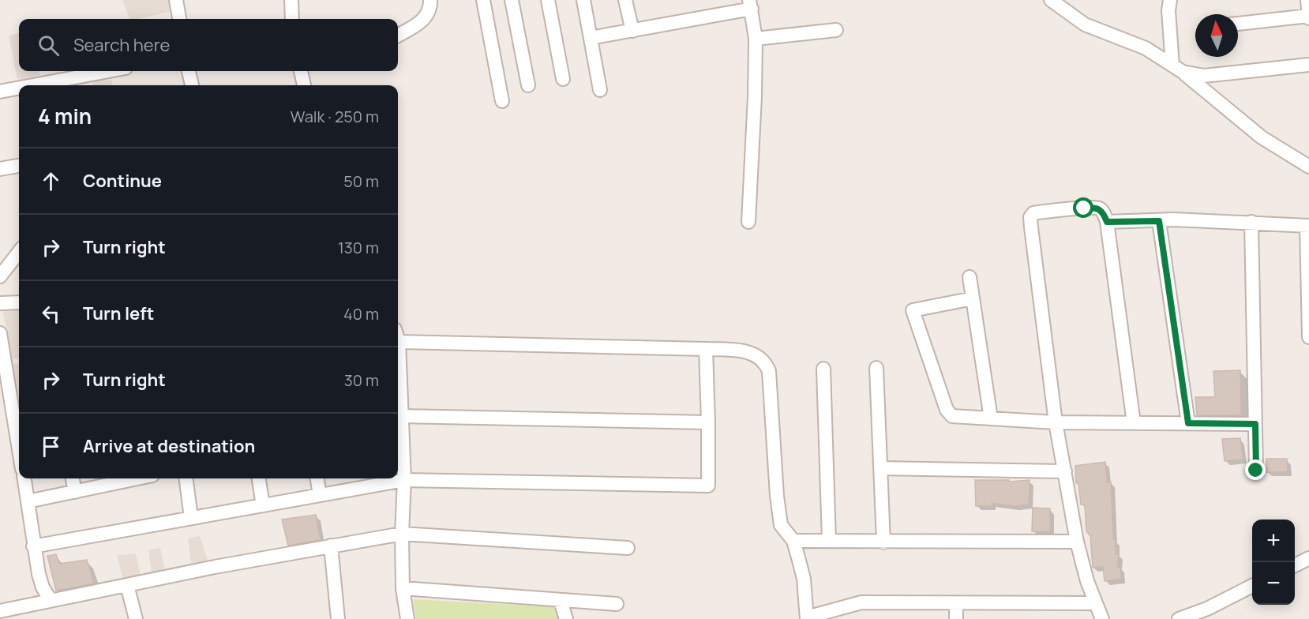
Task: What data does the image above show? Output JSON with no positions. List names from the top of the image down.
{
  "north": "top",
  "page": {
    "search": "Search here",
    "heading": ["4 min", "Walk · 250 m"],
    "list": [
      ["Continue", "50 m"],
      ["Turn right", "130 m"],
      ["Turn left", "40 m"],
      ["Turn right", "30 m"],
      "Arrive at destination"
    ],
    "map_buttons": ["+", "−"]
  }
}
